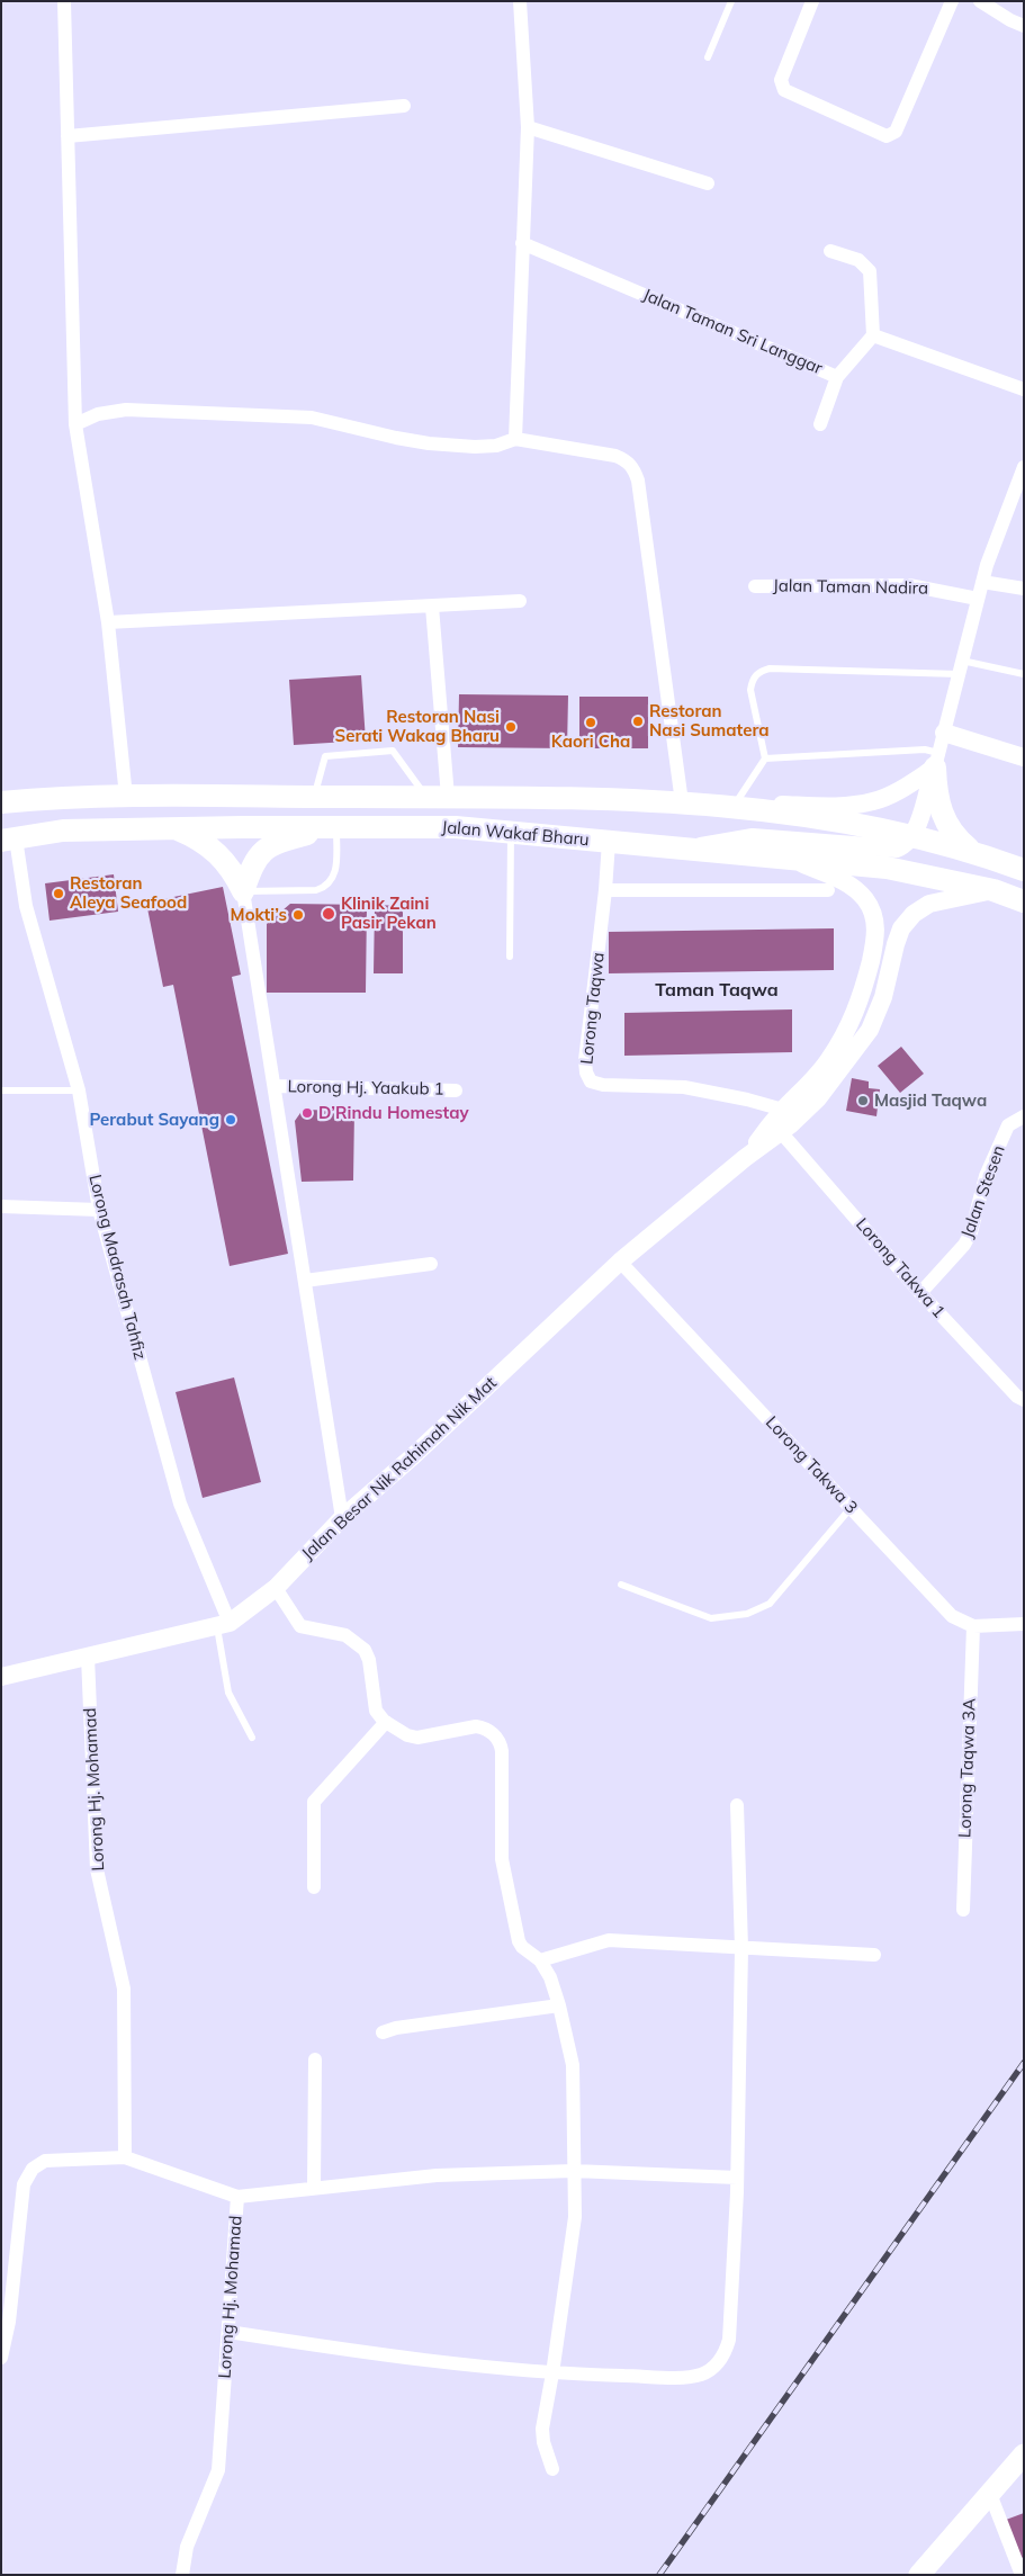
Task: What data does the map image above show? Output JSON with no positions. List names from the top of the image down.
{
  "streets": {
    "main road": ["Jalan Wakaf Bharu"],
    "street": [
      "Jalan Taman Sri Langgar",
      "Jalan Taman Nadira",
      "Lorong Taqwa",
      "Lorong Hj. Yaakub 1",
      "Jalan Stesen",
      "Lorong Madrasah Tahfiz",
      "Lorong Takwa 1",
      "Lorong Takwa 3",
      "Jalan Besar Nik Rahimah Nik Mat",
      "Lorong Taqwa 3A",
      "Lorong Hj. Mohamad"
    ]
  },
  "crossings": [
    ["Jalan Wakaf Bharu", "Lorong Taqwa"],
    ["Jalan Wakaf Bharu", "Lorong Madrasah Tahfiz"],
    ["Jalan Wakaf Bharu", "Jalan Besar Nik Rahimah Nik Mat"],
    ["Lorong Taqwa", "Jalan Besar Nik Rahimah Nik Mat"],
    ["Jalan Stesen", "Lorong Takwa 1"],
    ["Lorong Madrasah Tahfiz", "Jalan Besar Nik Rahimah Nik Mat"],
    ["Lorong Takwa 1", "Jalan Besar Nik Rahimah Nik Mat"],
    ["Lorong Takwa 3", "Jalan Besar Nik Rahimah Nik Mat"],
    ["Lorong Takwa 3", "Lorong Taqwa 3A"],
    ["Jalan Besar Nik Rahimah Nik Mat", "Lorong Hj. Mohamad"]
  ],
  "districts": ["Taman Taqwa"],
  "places": [
    "Restoran Nasi Sumatera",
    "Kaori Cha",
    "Restoran Nasi Serati Wakag Bharu",
    "Restoran Aleya Seafood",
    "Klinik Zaini Pasir Pekan",
    "Mokti’s",
    "Masjid Taqwa",
    "D’Rindu Homestay",
    "Perabut Sayang"
  ]
}
